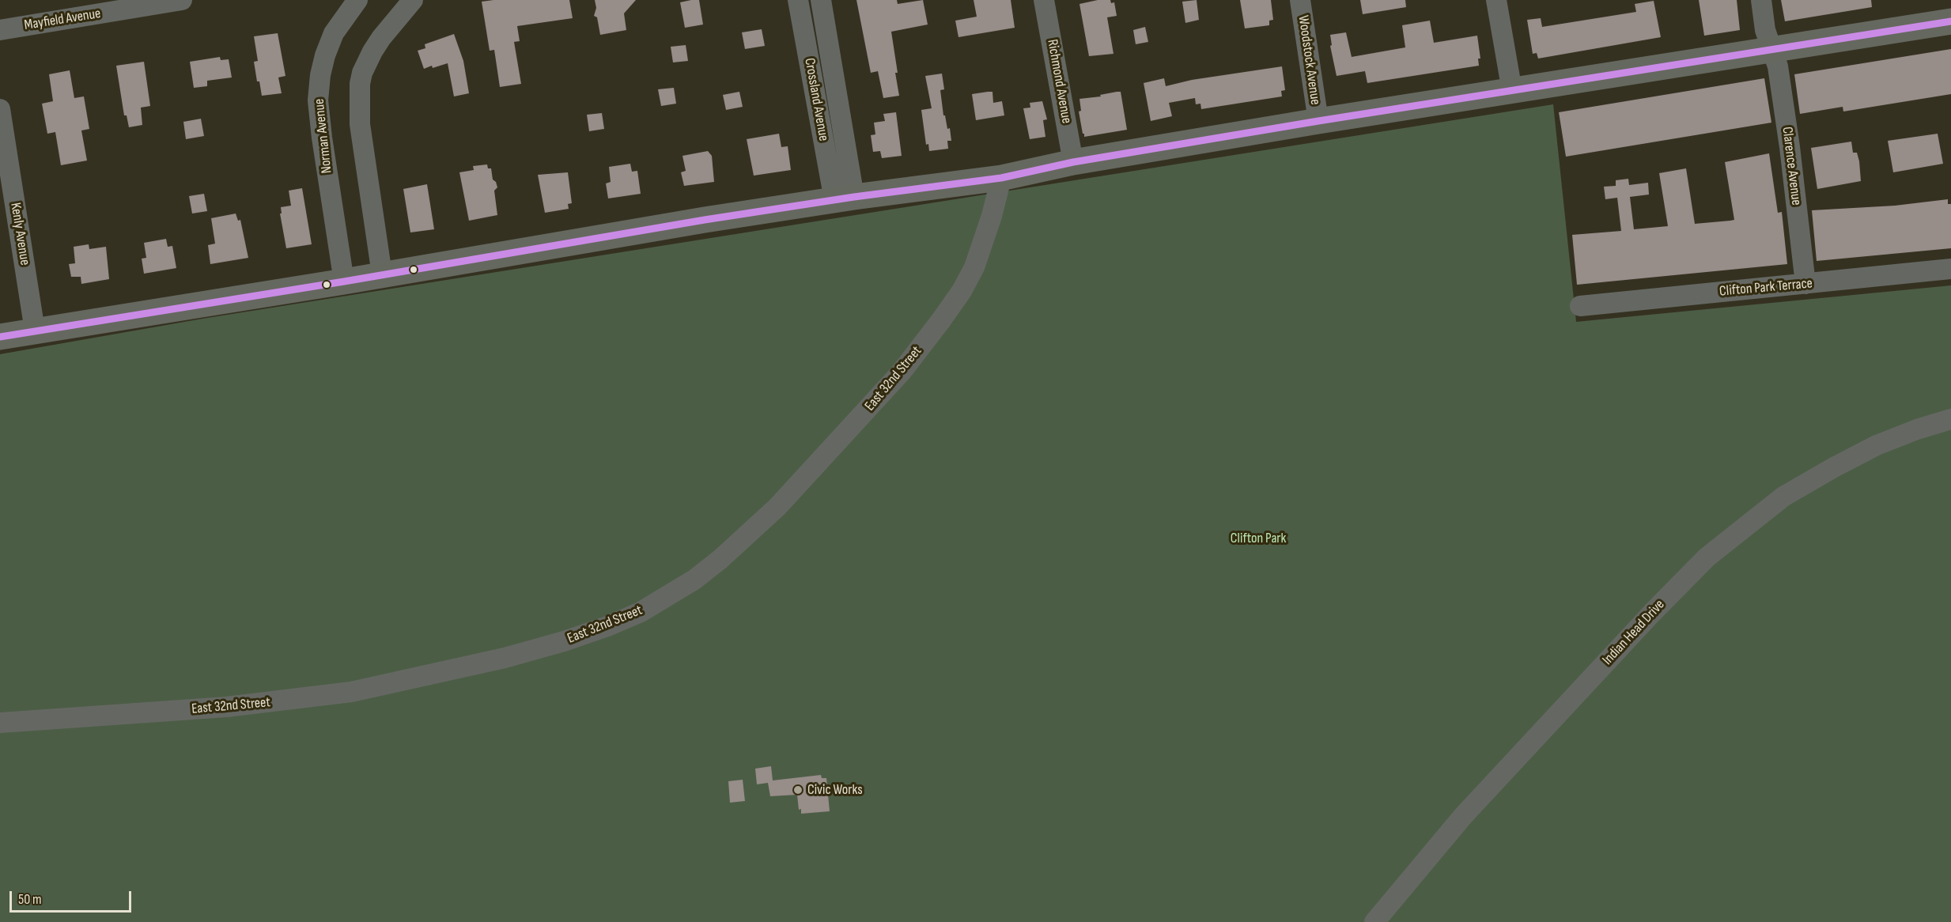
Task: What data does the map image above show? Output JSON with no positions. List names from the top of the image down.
{
  "streets": {
    "street": [
      "Mayfield Avenue",
      "Woodstock Avenue",
      "Richmond Avenue",
      "Crossland Avenue",
      "Norman Avenue",
      "Clarence Avenue",
      "Kenly Avenue",
      "Clifton Park Terrace",
      "East 32nd Street",
      "Indian Head Drive"
    ]
  },
  "crossings": [
    ["Clarence Avenue", "Clifton Park Terrace"]
  ],
  "parks": ["Clifton Park"],
  "places": ["Civic Works"],
  "scale_bar": "50 m"
}
